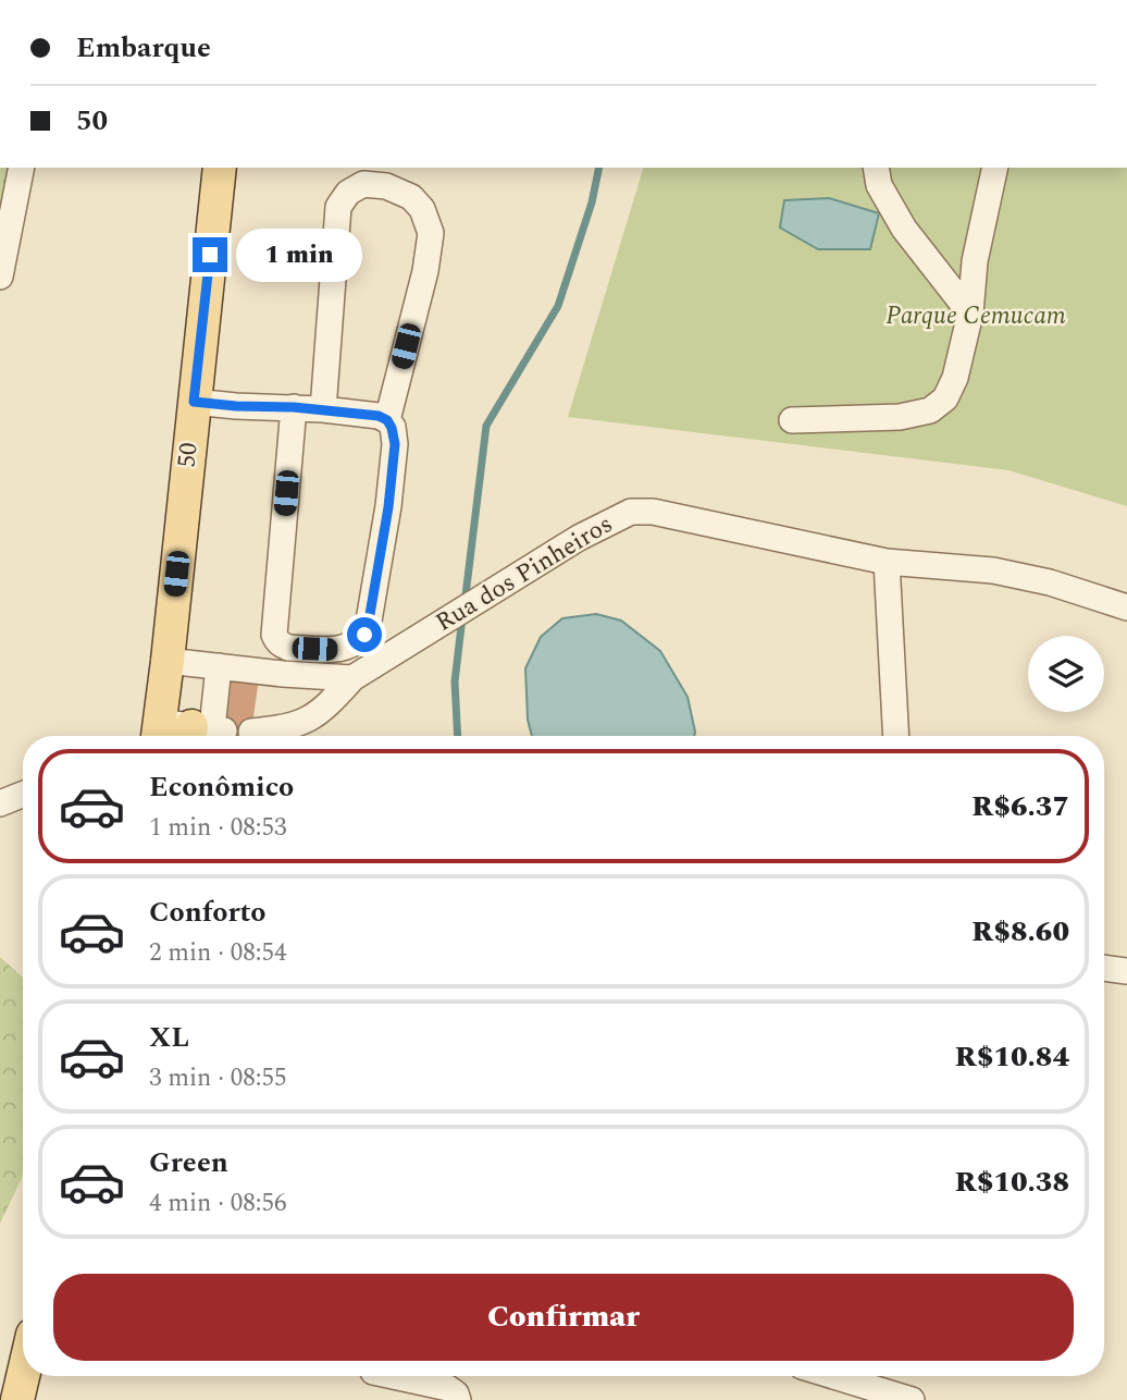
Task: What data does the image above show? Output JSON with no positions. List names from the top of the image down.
{
  "streets": {
    "main road": ["50"],
    "street": ["Rua dos Pinheiros"]
  },
  "parks": ["Parque Cemucam"],
  "page": {
    "banner": ["Embarque", "50"],
    "bubble": "1 min",
    "list": [
      {
        "name": "Econômico",
        "note": "1 min · 08:53",
        "value": "R$6.37"
      },
      {
        "name": "Conforto",
        "note": "2 min · 08:54",
        "value": "R$8.60"
      },
      {
        "name": "XL",
        "note": "3 min · 08:55",
        "value": "R$10.84"
      },
      {
        "name": "Green",
        "note": "4 min · 08:56",
        "value": "R$10.38"
      }
    ],
    "buttons": "Confirmar"
  }
}
